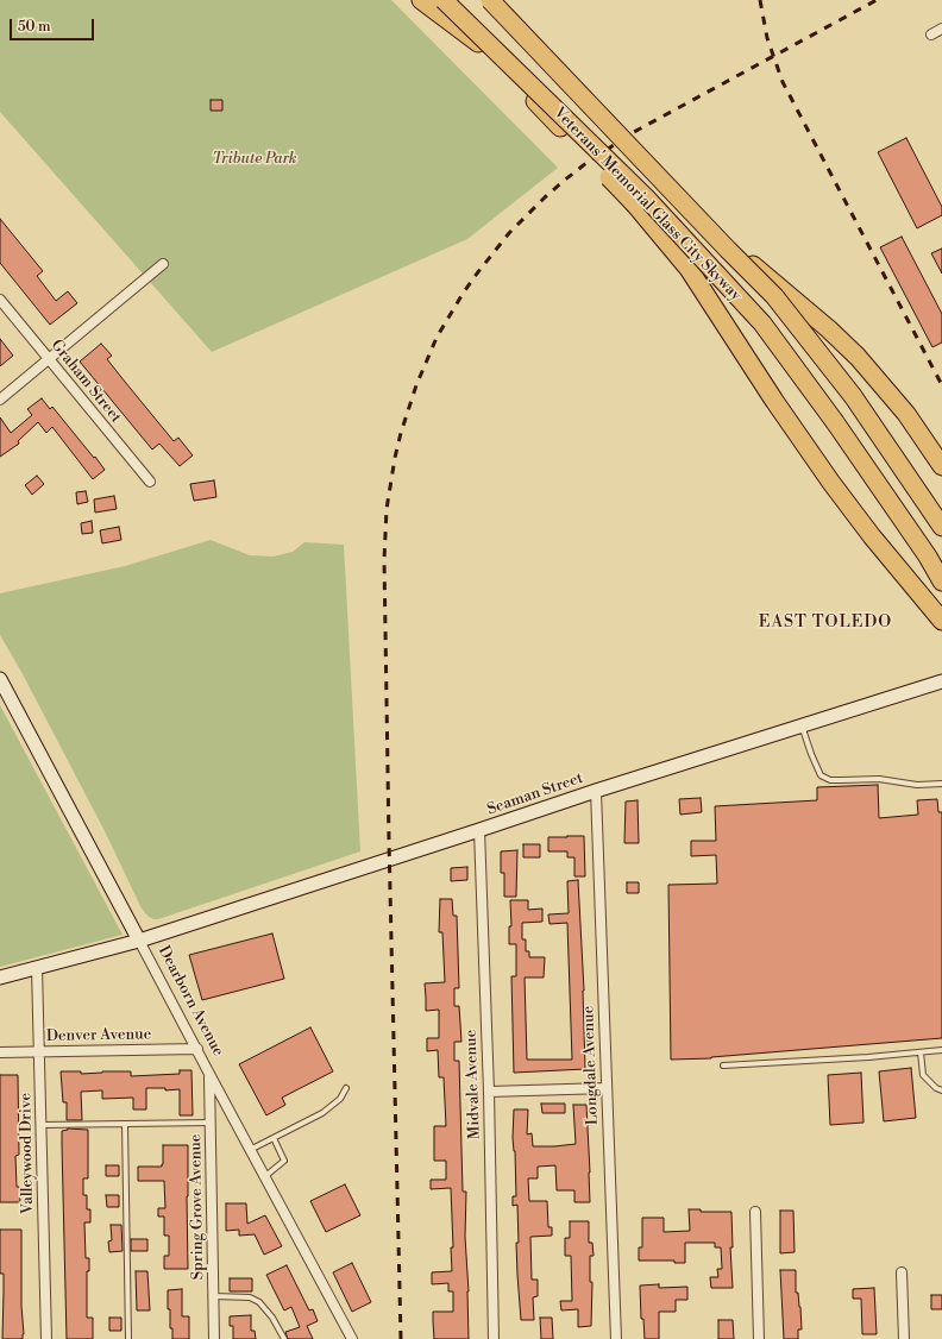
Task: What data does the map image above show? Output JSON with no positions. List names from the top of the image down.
{
  "streets": {
    "highway": ["Veterans' Memorial Glass City Skyway"],
    "street": [
      "Graham Street",
      "Seaman Street",
      "Dearborn Avenue",
      "Denver Avenue",
      "Longdale Avenue",
      "Midvale Avenue",
      "Valleywood Drive",
      "Spring Grove Avenue"
    ]
  },
  "crossings": [
    ["Seaman Street", "Dearborn Avenue"],
    ["Seaman Street", "Longdale Avenue"],
    ["Seaman Street", "Midvale Avenue"],
    ["Seaman Street", "Valleywood Drive"],
    ["Dearborn Avenue", "Denver Avenue"],
    ["Dearborn Avenue", "Spring Grove Avenue"],
    ["Denver Avenue", "Valleywood Drive"]
  ],
  "districts": ["EAST TOLEDO"],
  "parks": ["Tribute Park"],
  "scale_bar": "50 m"
}
